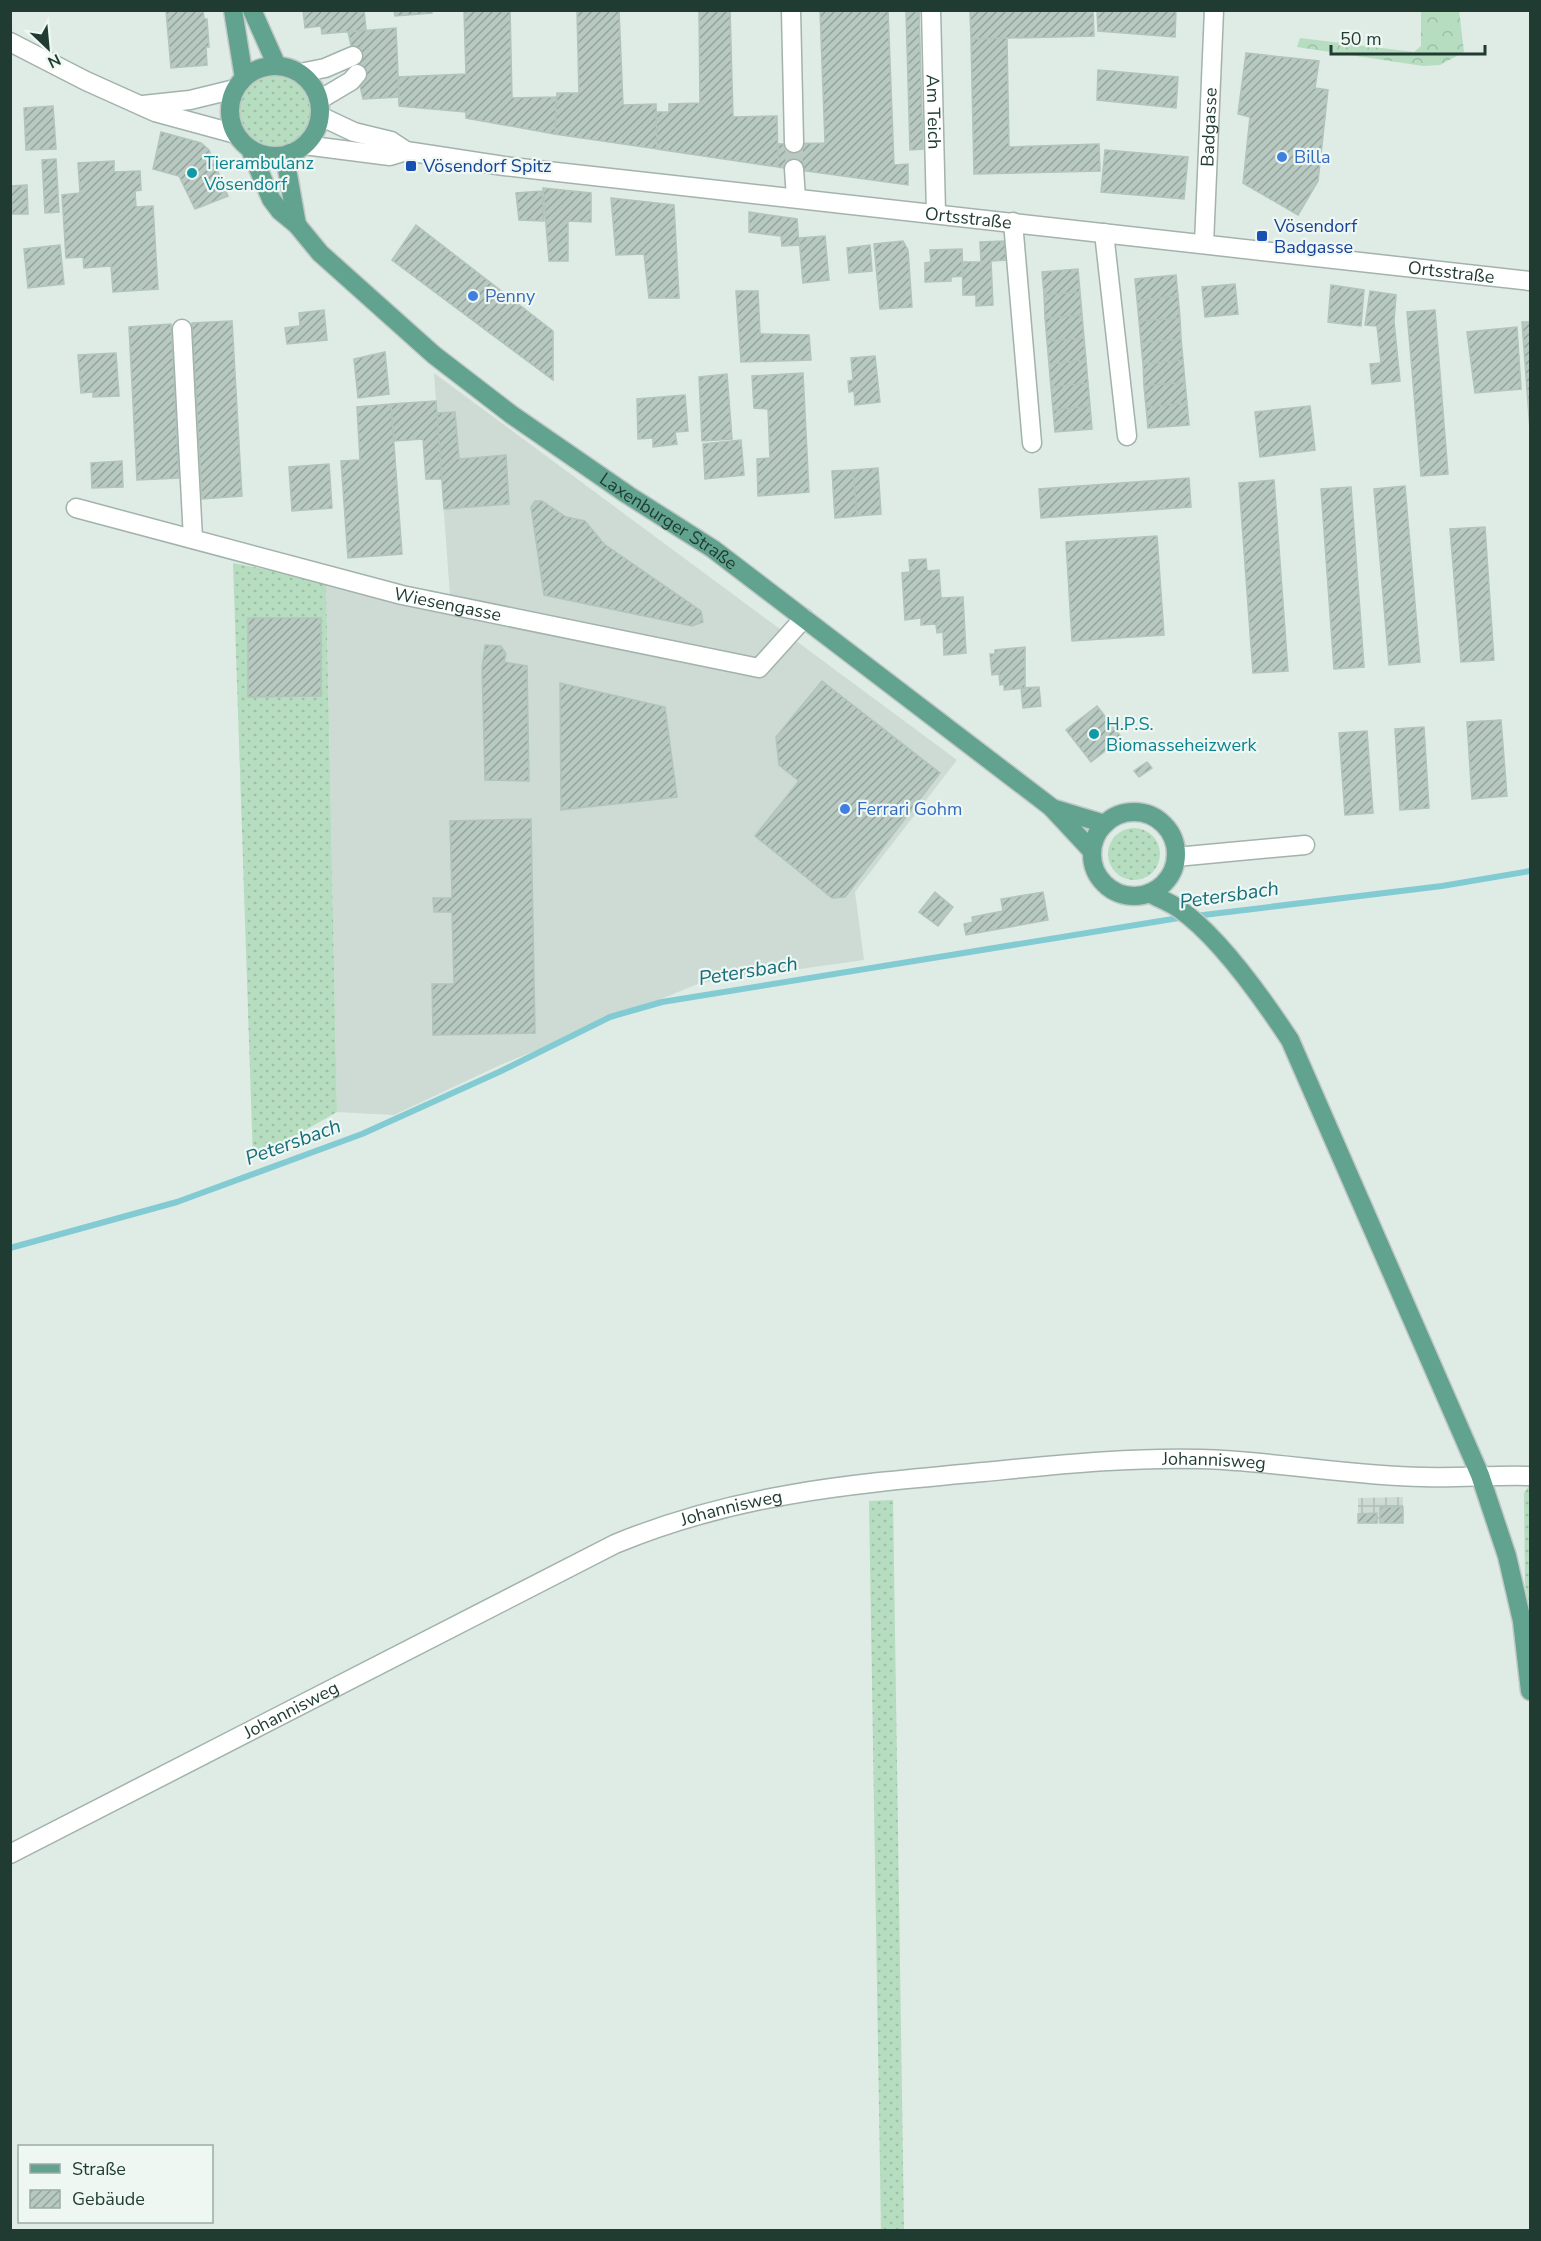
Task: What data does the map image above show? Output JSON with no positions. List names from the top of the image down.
{
  "streets": {
    "main road": ["Laxenburger Straße"],
    "street": [
      "Am Teich",
      "Badgasse",
      "Ortsstraße",
      "Wiesengasse",
      "Johannisweg"
    ]
  },
  "crossings": [
    ["Am Teich", "Ortsstraße"],
    ["Badgasse", "Ortsstraße"],
    ["Ortsstraße", "Laxenburger Straße"],
    ["Laxenburger Straße", "Wiesengasse"],
    ["Laxenburger Straße", "Johannisweg"]
  ],
  "water": ["Petersbach"],
  "places": {
    "other": [
      "Billa",
      "Tierambulanz Vösendorf",
      "Penny",
      "H.P.S. Biomasseheizwerk",
      "Ferrari Gohm"
    ],
    "transit": ["Vösendorf Spitz", "Vösendorf Badgasse"]
  },
  "legend": ["Straße", "Gebäude"],
  "scale_bar": "50 m",
  "north": "bottom right"
}
